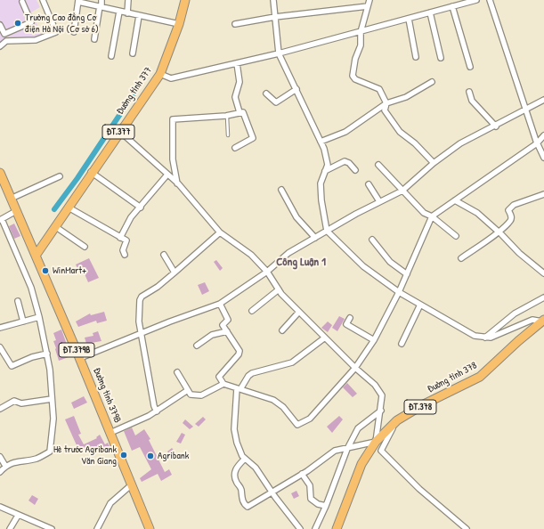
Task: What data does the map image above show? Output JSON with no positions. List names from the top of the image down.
{
  "streets": {
    "main road": [
      "Đường tỉnh 377",
      "ĐT.377",
      "ĐT.379B",
      "Đường tỉnh 378",
      "Đường tỉnh 379B",
      "ĐT.378"
    ]
  },
  "crossings": [
    ["Đường tỉnh 377", "Đường tỉnh 379B"]
  ],
  "districts": ["Công Luận 1"],
  "places": [
    "Trường Cao đẳng Cơ điện Hà Nội (Cơ sở 6)",
    "WinMart+",
    "Hè trước Agribank Văn Giang",
    "Agribank"
  ]
}
